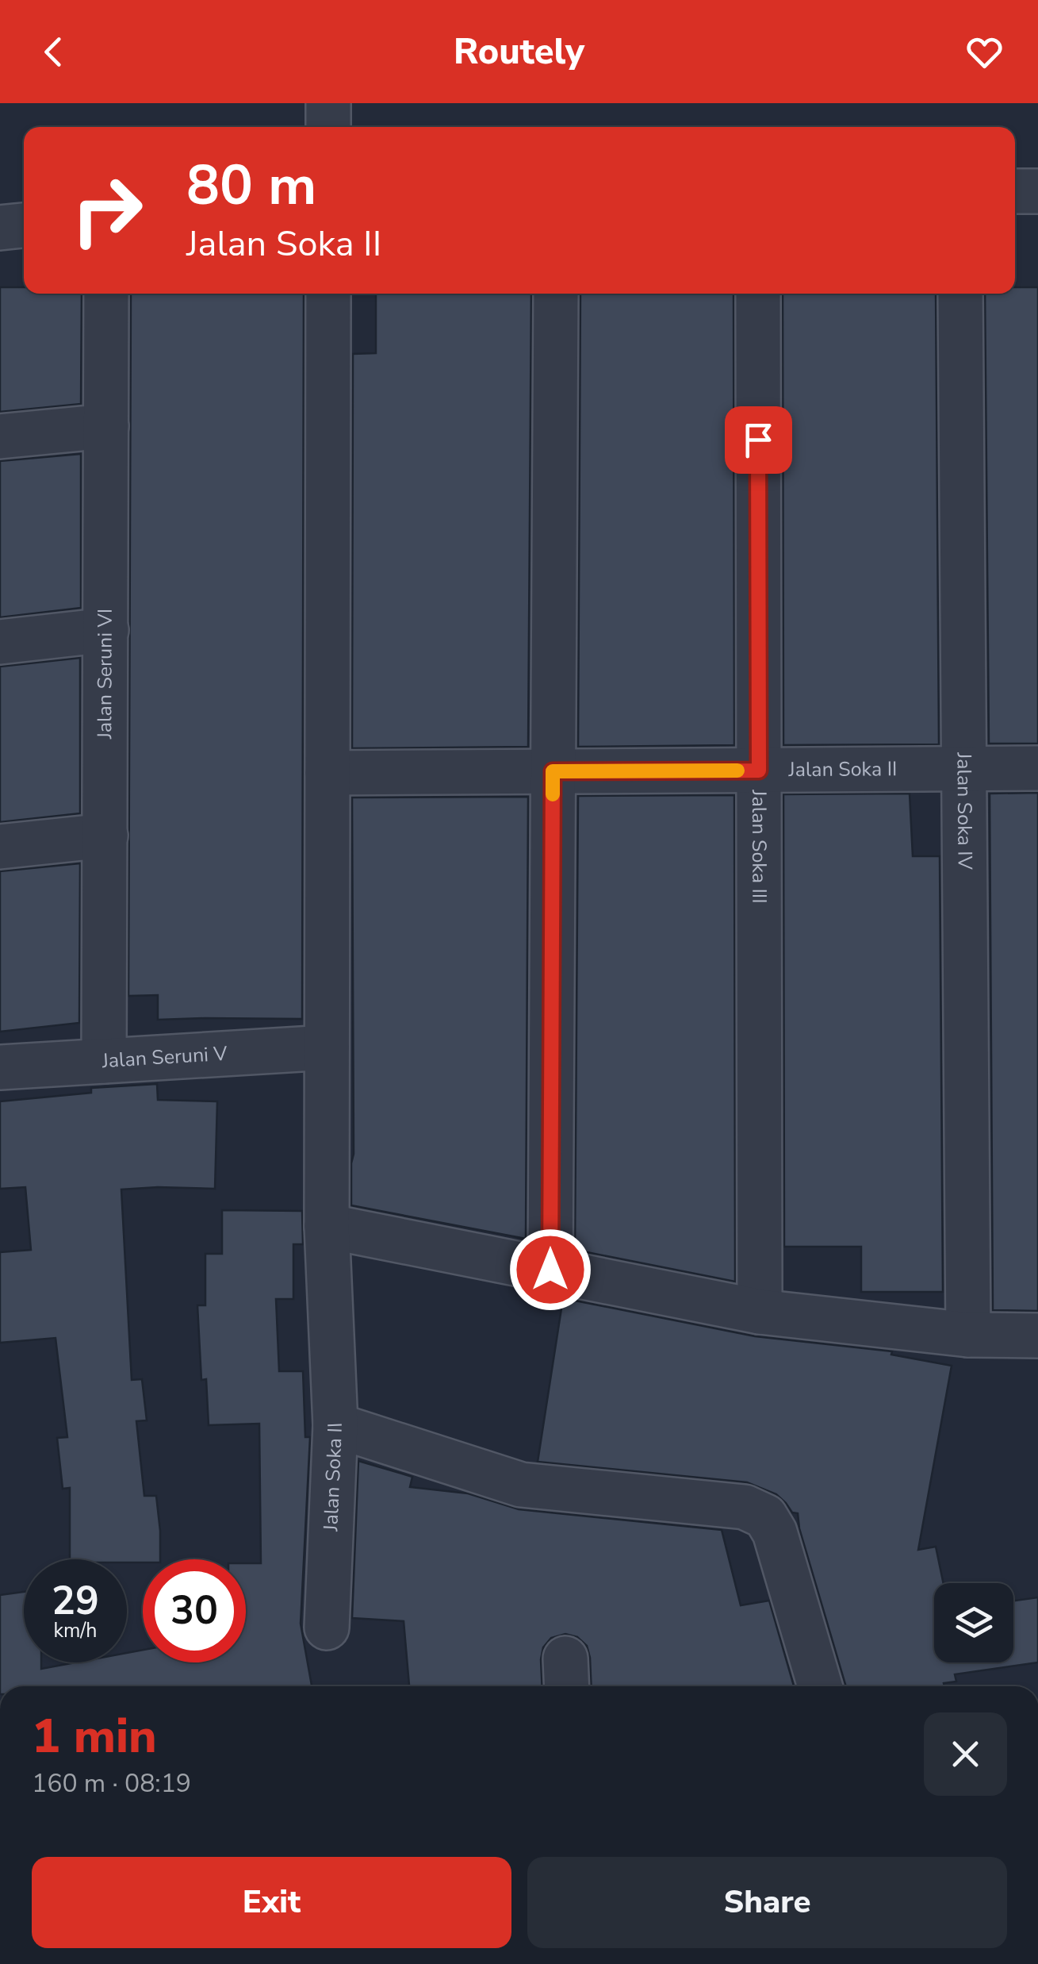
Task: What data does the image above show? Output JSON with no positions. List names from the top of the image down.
{
  "streets": {
    "street": [
      "Jalan Seruni VI",
      "Jalan Soka II",
      "Jalan Soka IV",
      "Jalan Soka III",
      "Jalan Seruni V"
    ]
  },
  "crossings": [
    ["Jalan Seruni VI", "Jalan Seruni V"],
    ["Jalan Soka II", "Jalan Soka IV"],
    ["Jalan Soka II", "Jalan Soka III"]
  ],
  "page": {
    "header": "Routely",
    "turn": ["80 m", "Jalan Soka II"],
    "speed": "29 km/h",
    "limit": "30",
    "heading": ["1 min", "160 m · 08:19"],
    "buttons": ["Exit", "Share"]
  }
}
